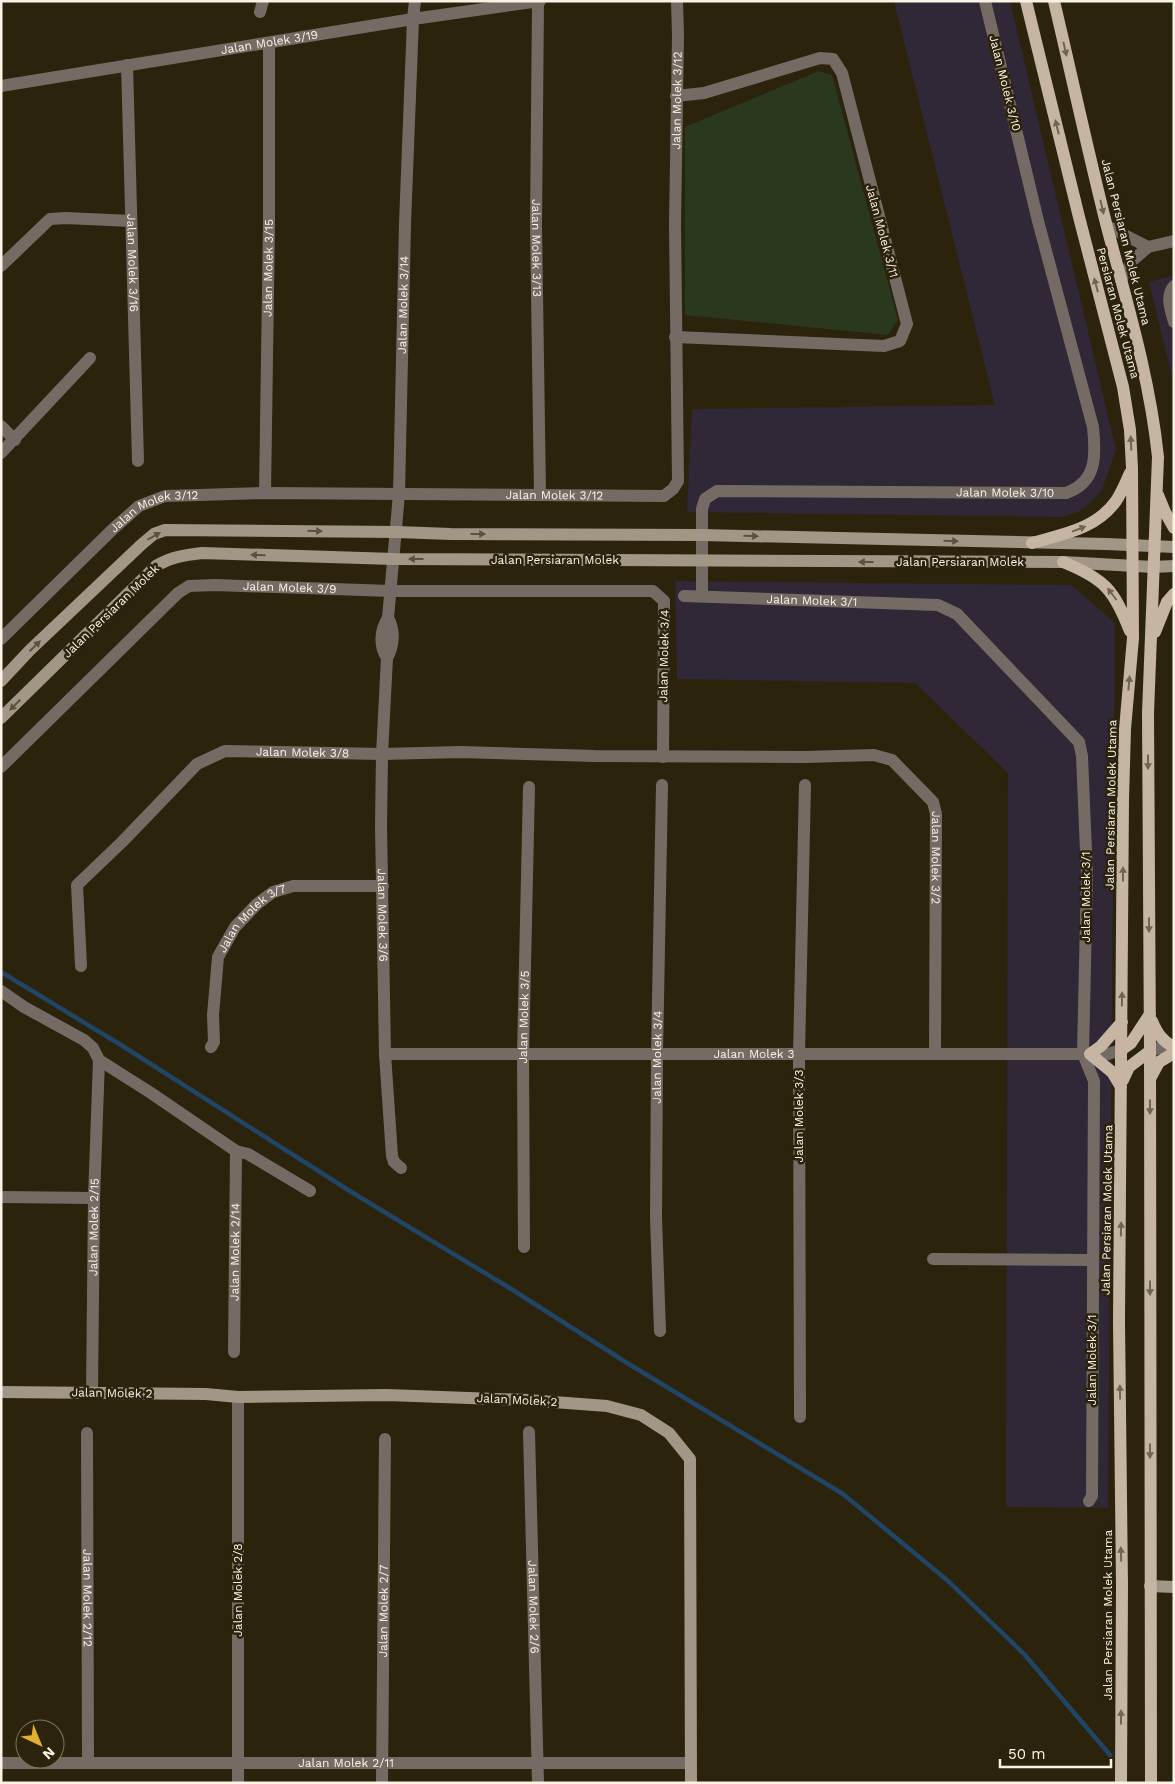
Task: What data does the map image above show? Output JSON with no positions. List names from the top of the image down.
{
  "streets": {
    "main road": [
      "Jalan Persiaran Molek Utama",
      "Persiaran Molek Utama",
      "Jalan Persiaran Molek",
      "Jalan Molek 2"
    ],
    "street": [
      "Jalan Molek 3/19",
      "Jalan Molek 3/10",
      "Jalan Molek 3/12",
      "Jalan Molek 3/11",
      "Jalan Molek 3/13",
      "Jalan Molek 3/16",
      "Jalan Molek 3/15",
      "Jalan Molek 3/14",
      "Jalan Molek 3/9",
      "Jalan Molek 3/1",
      "Jalan Molek 3/4",
      "Jalan Molek 3/8",
      "Jalan Molek 3/2",
      "Jalan Molek 3/6",
      "Jalan Molek 3/7",
      "Jalan Molek 3/5",
      "Jalan Molek 3",
      "Jalan Molek 3/3",
      "Jalan Molek 2/15",
      "Jalan Molek 2/14",
      "Jalan Molek 2/8",
      "Jalan Molek 2/12",
      "Jalan Molek 2/6",
      "Jalan Molek 2/7",
      "Jalan Molek 2/11"
    ]
  },
  "crossings": [
    ["Jalan Molek 3/19", "Jalan Molek 3/13"],
    ["Jalan Molek 3/19", "Jalan Molek 3/16"],
    ["Jalan Molek 3/19", "Jalan Molek 3/15"],
    ["Jalan Molek 3/19", "Jalan Molek 3/14"],
    ["Jalan Molek 3/10", "Jalan Persiaran Molek"],
    ["Jalan Molek 3/10", "Jalan Molek 3/1"],
    ["Jalan Molek 3/12", "Jalan Molek 3/11"],
    ["Jalan Molek 3/12", "Jalan Molek 3/13"],
    ["Jalan Molek 3/12", "Jalan Molek 3/15"],
    ["Jalan Molek 3/12", "Jalan Molek 3/14"],
    ["Jalan Persiaran Molek Utama", "Persiaran Molek Utama"],
    ["Jalan Persiaran Molek Utama", "Jalan Molek 3"],
    ["Jalan Molek 3/14", "Jalan Persiaran Molek"],
    ["Jalan Molek 3/14", "Jalan Molek 3/9"],
    ["Jalan Molek 3/14", "Jalan Molek 3/6"],
    ["Persiaran Molek Utama", "Jalan Persiaran Molek"],
    ["Jalan Molek 3/9", "Jalan Molek 3/4"],
    ["Jalan Molek 3/9", "Jalan Molek 3/6"],
    ["Jalan Molek 3/1", "Jalan Molek 3"],
    ["Jalan Molek 3/4", "Jalan Molek 3/8"],
    ["Jalan Molek 3/4", "Jalan Molek 3/2"],
    ["Jalan Molek 3/4", "Jalan Molek 3"],
    ["Jalan Molek 3/8", "Jalan Molek 3/2"],
    ["Jalan Molek 3/8", "Jalan Molek 3/6"],
    ["Jalan Molek 3/2", "Jalan Molek 3"],
    ["Jalan Molek 3/6", "Jalan Molek 3/7"],
    ["Jalan Molek 3/6", "Jalan Molek 3"],
    ["Jalan Molek 3/5", "Jalan Molek 3"],
    ["Jalan Molek 3", "Jalan Molek 3/3"],
    ["Jalan Molek 2/15", "Jalan Molek 2"],
    ["Jalan Molek 2", "Jalan Molek 2/8"],
    ["Jalan Molek 2", "Jalan Molek 2/11"],
    ["Jalan Molek 2/8", "Jalan Molek 2/11"],
    ["Jalan Molek 2/12", "Jalan Molek 2/11"],
    ["Jalan Molek 2/6", "Jalan Molek 2/11"],
    ["Jalan Molek 2/7", "Jalan Molek 2/11"]
  ],
  "one_way": ["Persiaran Molek Utama"],
  "scale_bar": "50 m",
  "north": "bottom right"
}
